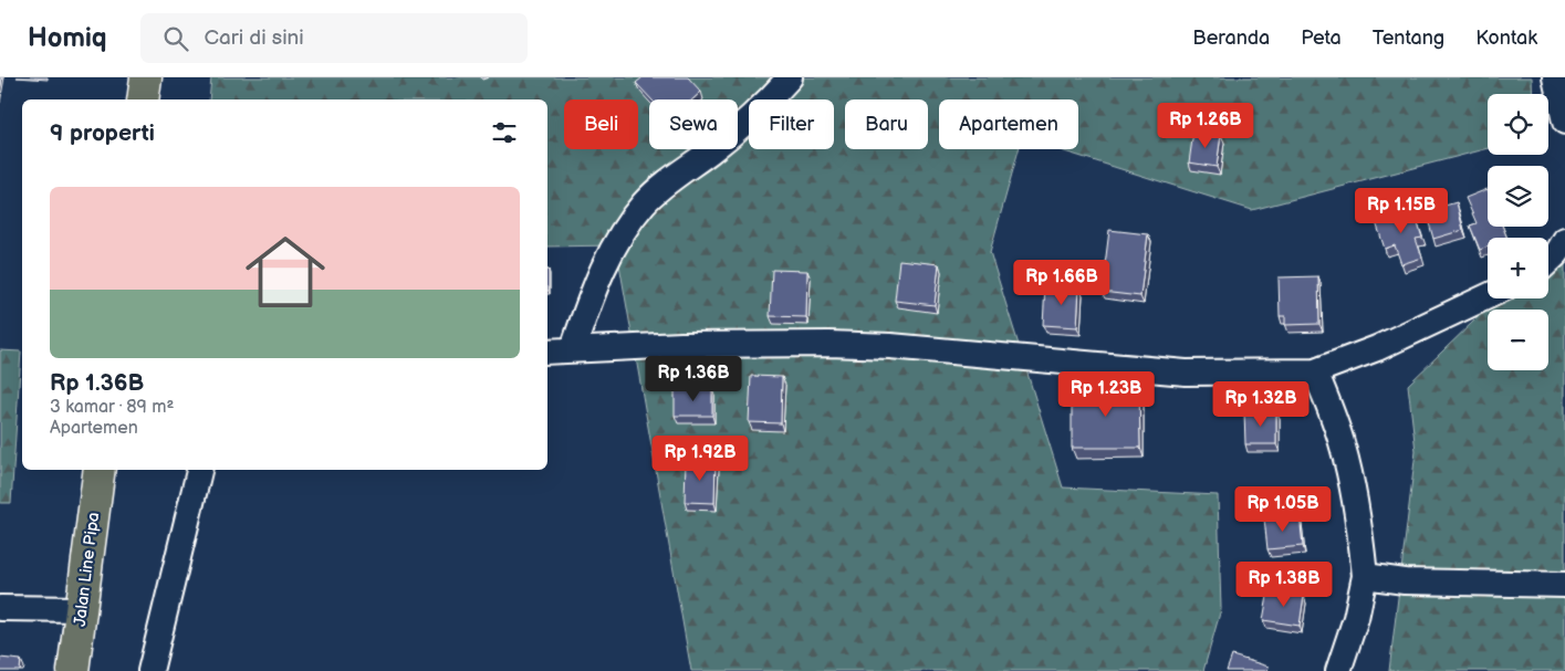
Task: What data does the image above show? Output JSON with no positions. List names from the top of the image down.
{
  "streets": {
    "main road": ["Jalan Line Pipa"]
  },
  "page": {
    "header": "Homiq",
    "search": "Cari di sini",
    "nav": [
      "Beranda",
      "Peta",
      "Tentang",
      "Kontak"
    ],
    "map_buttons": ["+", "−"],
    "chip": [
      "Beli",
      "Sewa",
      "Filter",
      "Baru",
      "Apartemen"
    ],
    "heading": "9 properti",
    "price": [
      "Rp 1.26B",
      "Rp 1.15B",
      "Rp 1.66B",
      "Rp 1.36B",
      "Rp 1.23B",
      "Rp 1.32B",
      "Rp 1.92B",
      "Rp 1.05B",
      "Rp 1.38B"
    ],
    "list": [
      {
        "name": "Rp 1.36B",
        "note": "3 kamar · 89 m² · Apartemen"
      }
    ]
  }
}
